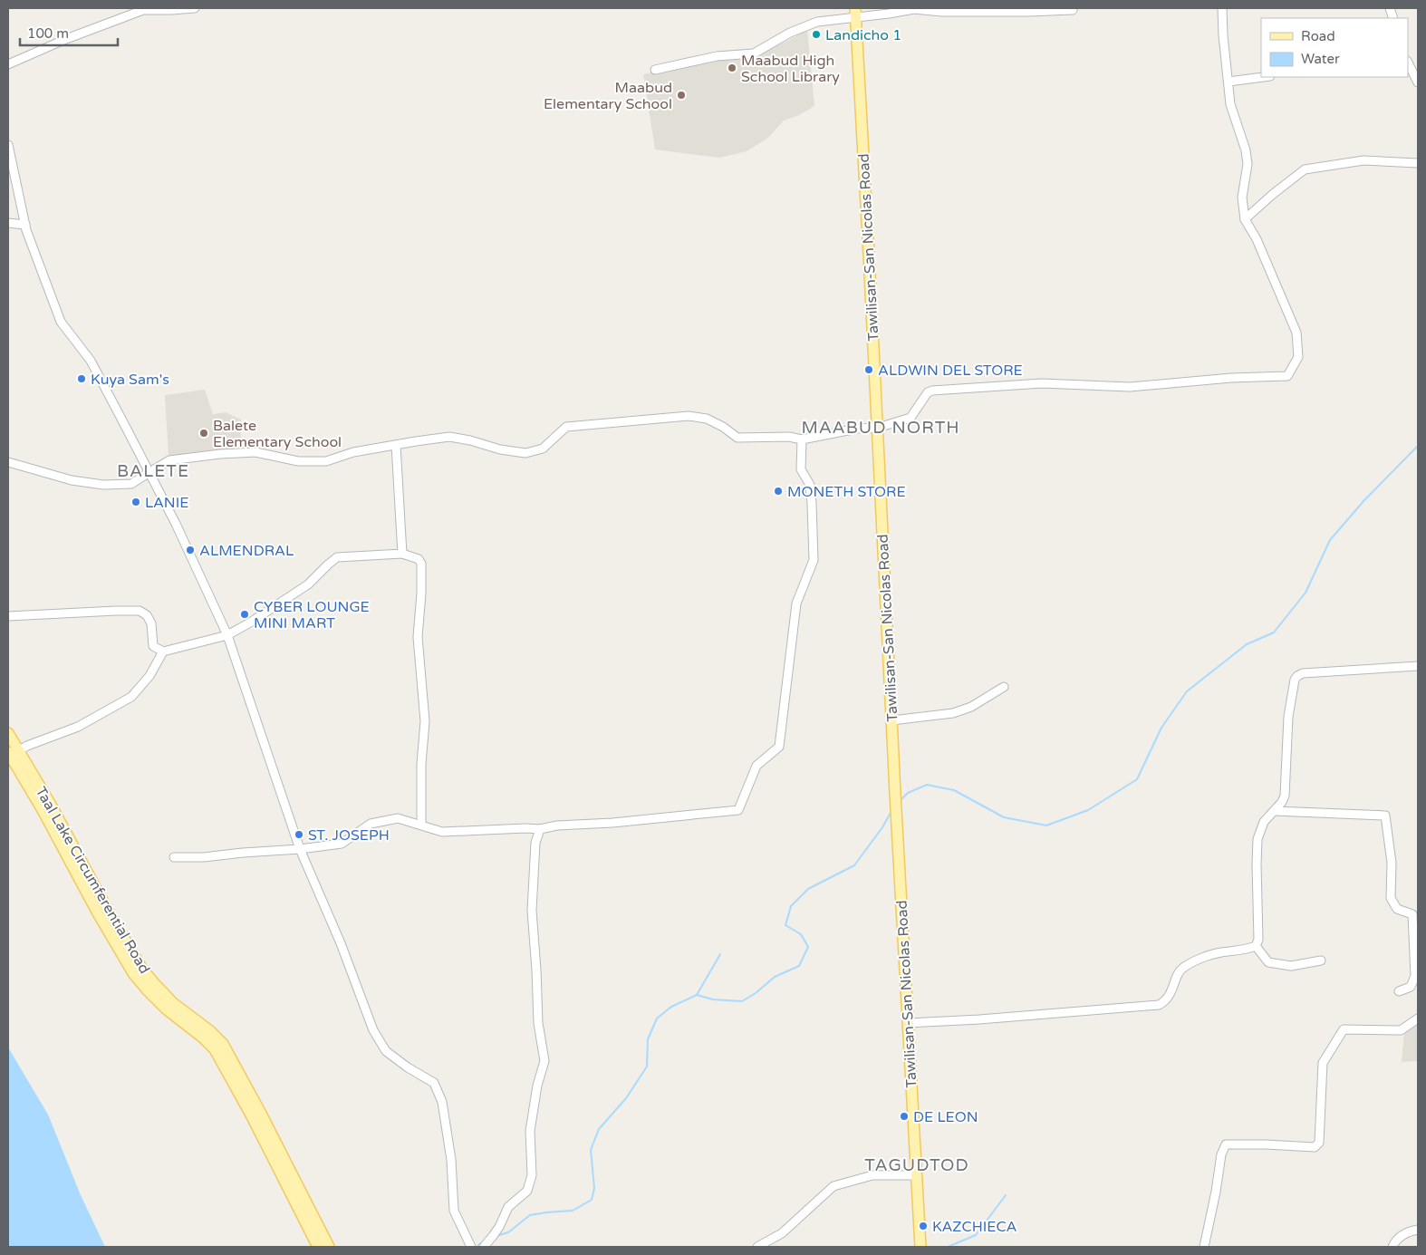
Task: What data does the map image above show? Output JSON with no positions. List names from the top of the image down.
{
  "streets": {
    "main road": ["Tawilisan-San Nicolas Road", "Taal Lake Circumferential Road"]
  },
  "districts": ["MAABUD NORTH", "BALETE", "TAGUDTOD"],
  "places": [
    "Landicho 1",
    "Maabud High School Library",
    "Maabud Elementary School",
    "ALDWIN DEL STORE",
    "Kuya Sam's",
    "Balete Elementary School",
    "MONETH STORE",
    "LANIE",
    "ALMENDRAL",
    "CYBER LOUNGE MINI MART",
    "ST. JOSEPH",
    "DE LEON",
    "KAZCHIECA"
  ],
  "legend": ["Road", "Water"],
  "scale_bar": "100 m"
}
